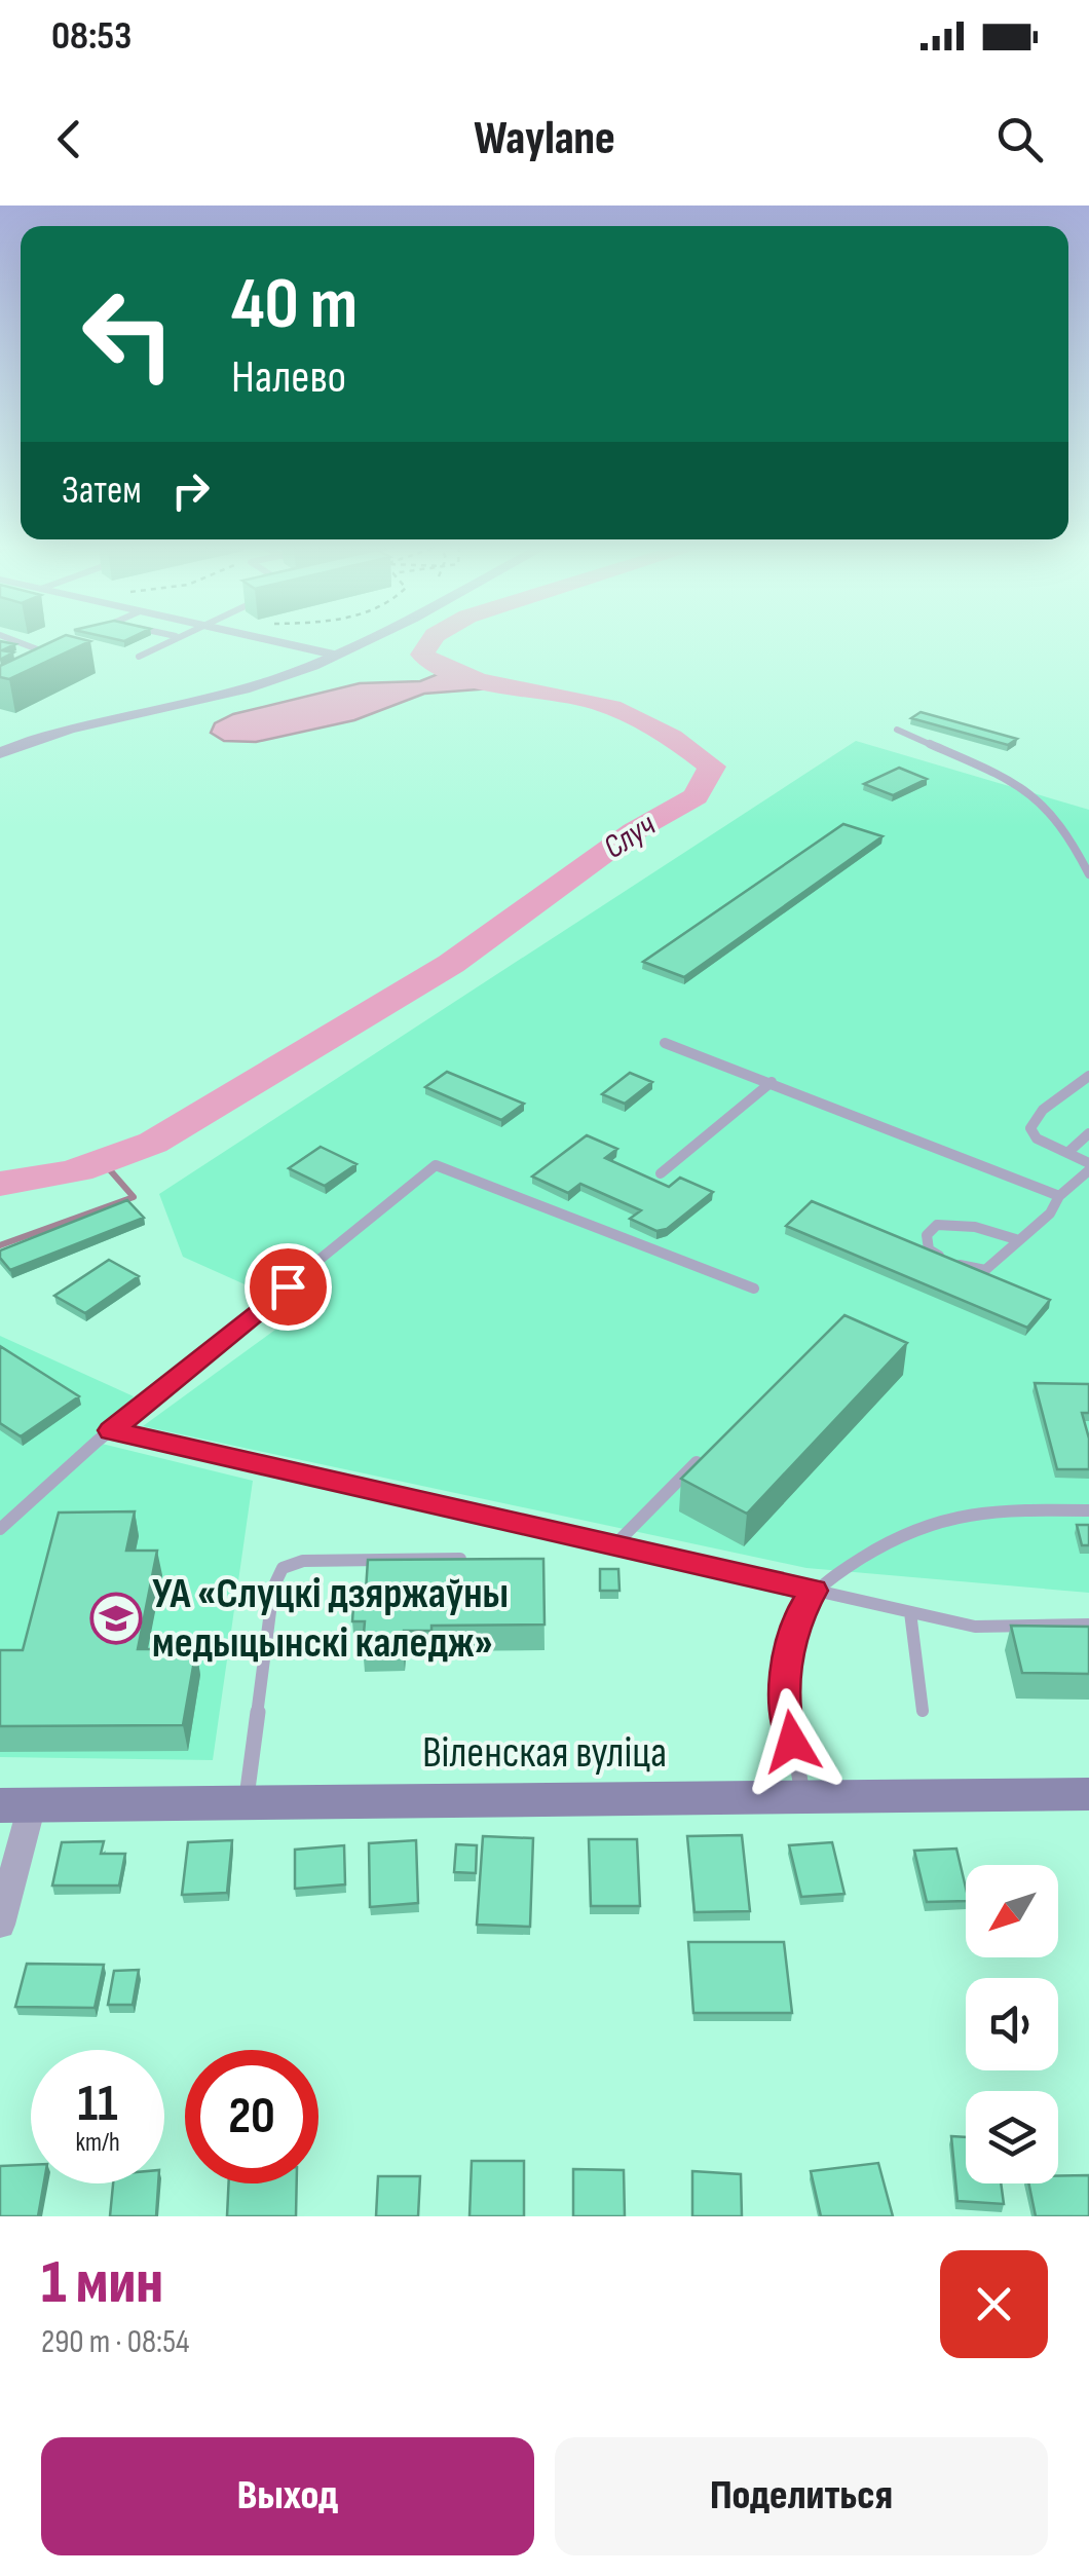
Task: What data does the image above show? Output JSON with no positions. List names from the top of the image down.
{
  "streets": {
    "main road": ["Віленская вуліца"]
  },
  "water": ["Случ"],
  "places": {
    "school or university": ["УА «Слуцкі дзяржаўны медыцынскі каледж»"]
  },
  "north": "bottom left",
  "page": {
    "status": "08:53",
    "header": "Waylane",
    "turn": ["40 m", "Налево"],
    "then": "Затем",
    "speed": "11 km/h",
    "limit": "20",
    "heading": ["1 мин", "290 m · 08:54"],
    "buttons": ["Выход", "Поделиться"]
  }
}
